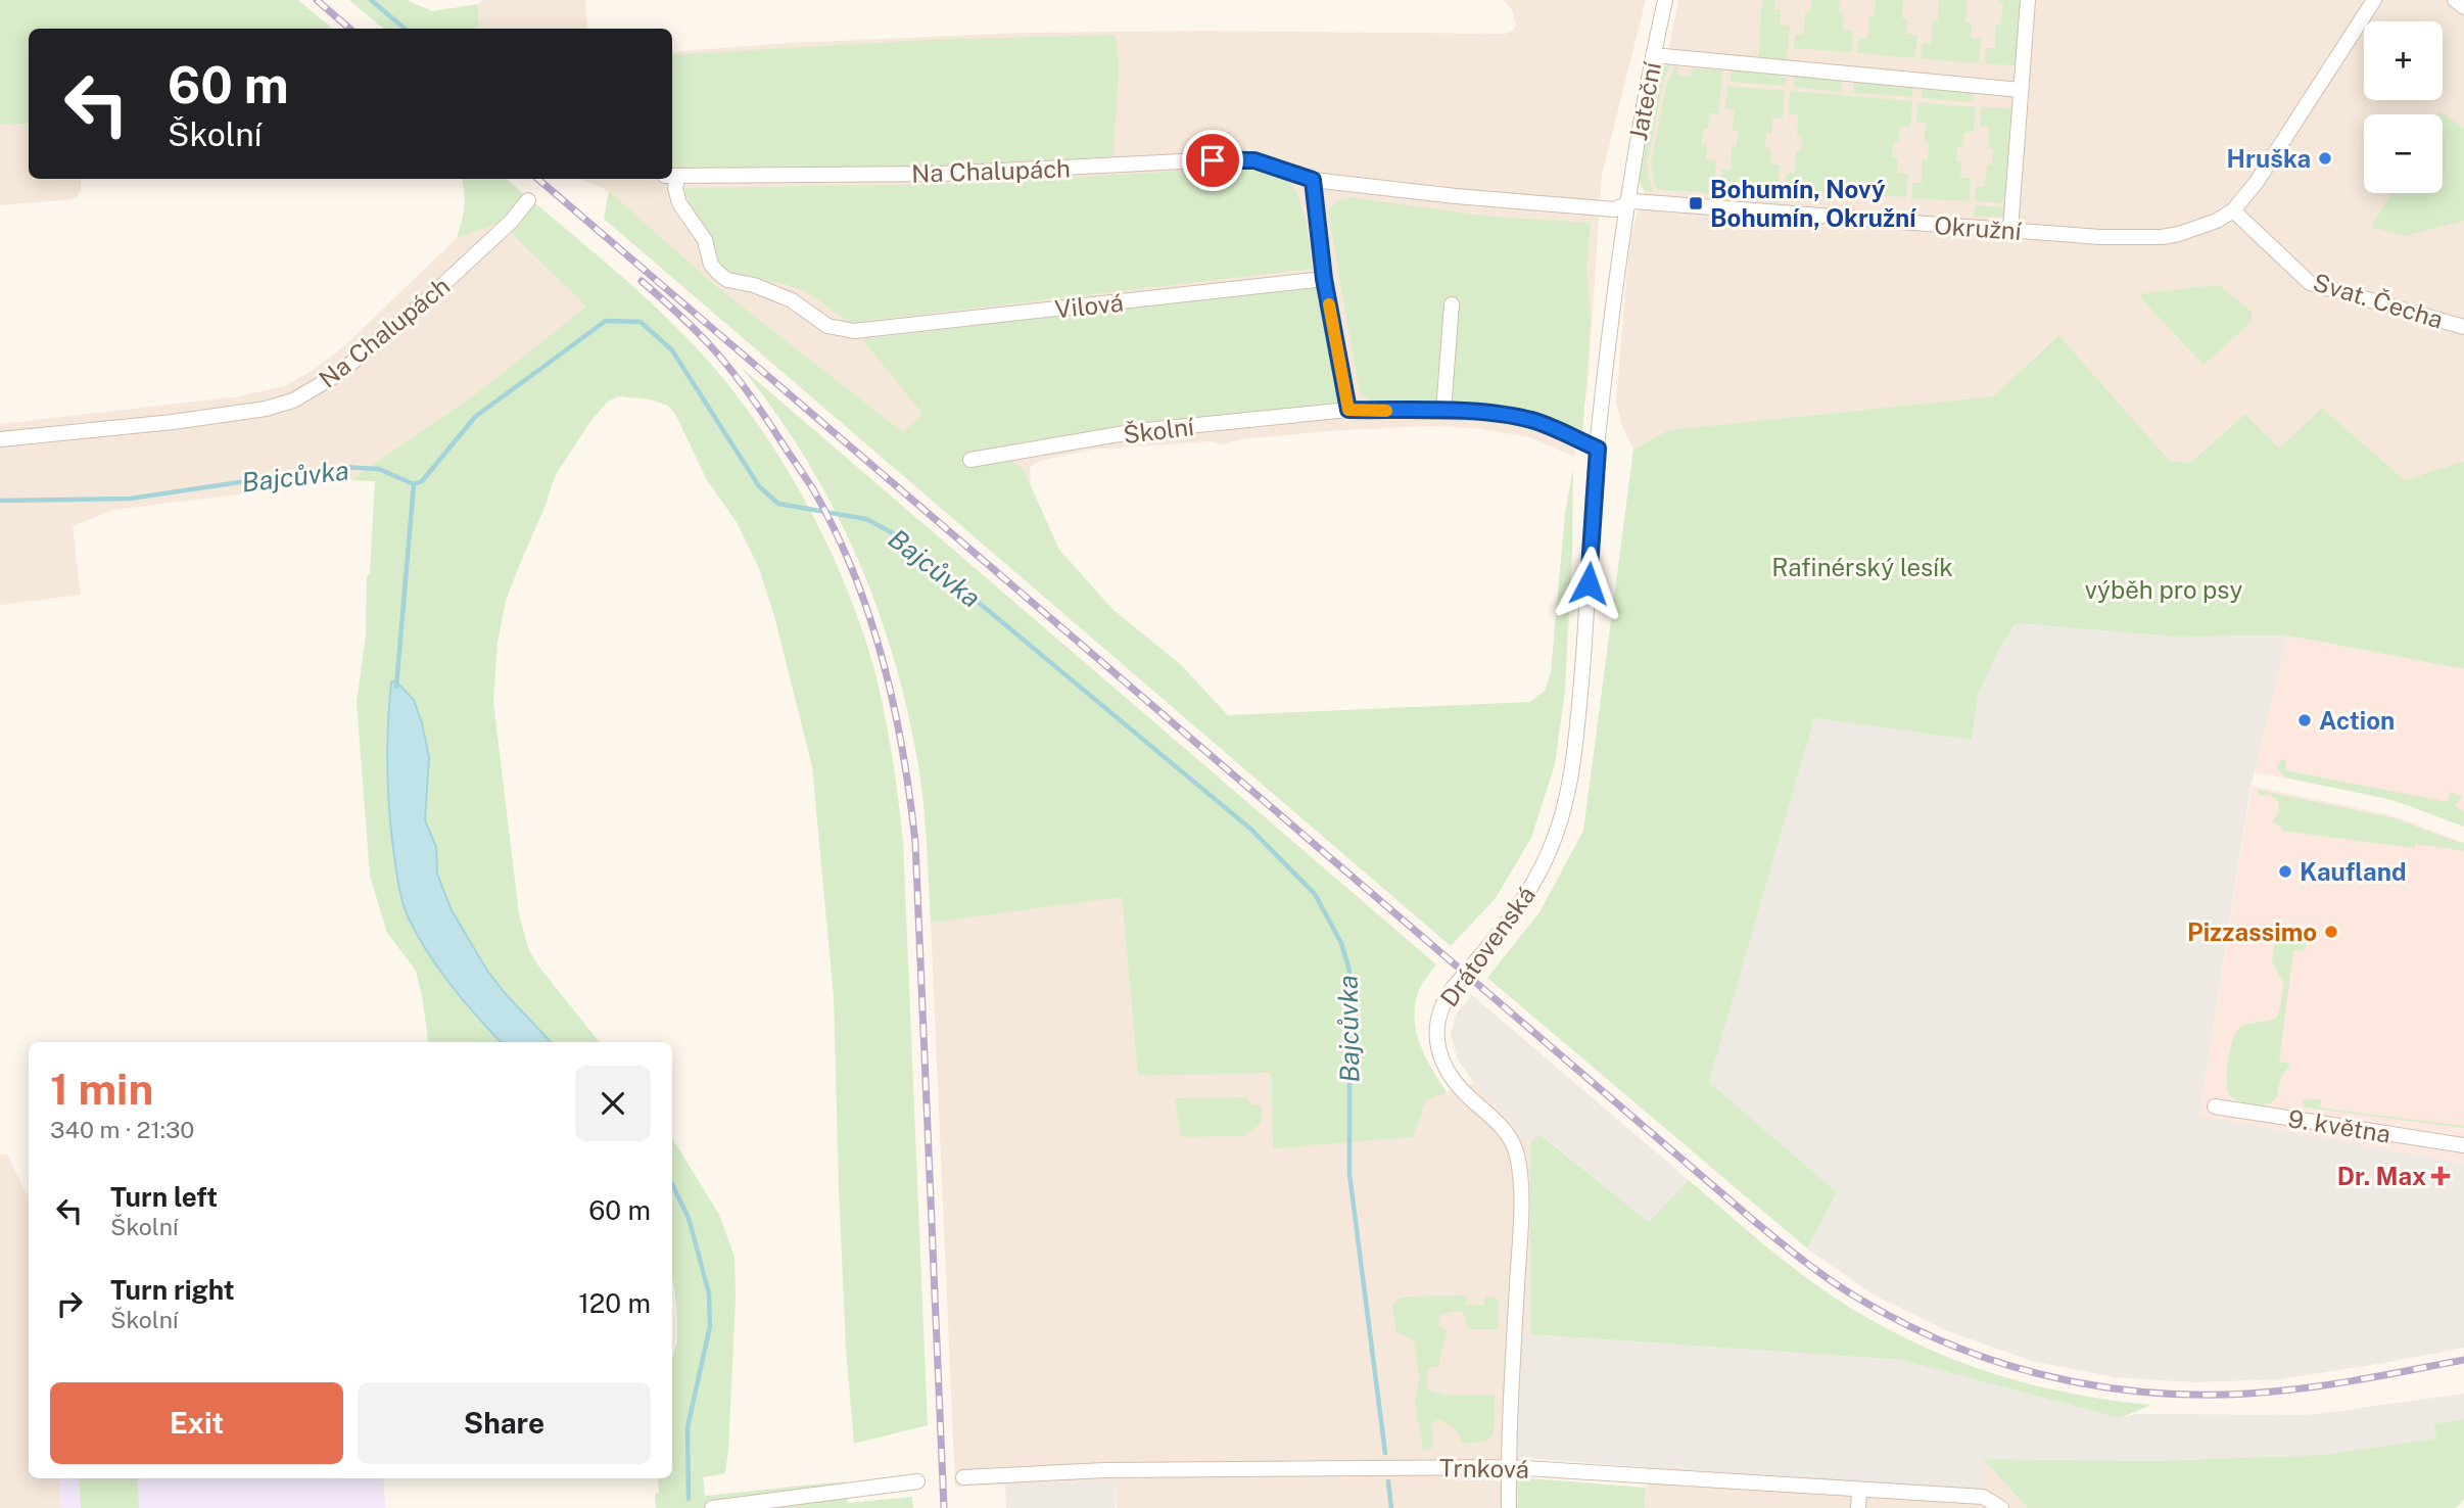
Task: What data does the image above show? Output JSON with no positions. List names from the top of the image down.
{
  "streets": {
    "street": [
      "Jateční",
      "Na Chalupách",
      "Okružní",
      "Svat. Čecha",
      "Vilová",
      "Školní",
      "Drátovenská",
      "9. května",
      "Trnková"
    ]
  },
  "crossings": [
    ["Jateční", "Na Chalupách"],
    ["Jateční", "Okružní"],
    ["Na Chalupách", "Okružní"],
    ["Okružní", "Svat. Čecha"],
    ["Školní", "Drátovenská"],
    ["Drátovenská", "Trnková"]
  ],
  "water": ["Bajcůvka"],
  "parks": ["Rafinérský lesík", "výběh pro psy"],
  "places": {
    "other": [
      "Hruška",
      "Action",
      "Kaufland",
      "Pizzassimo"
    ],
    "transit": ["Bohumín, Nový Bohumín, Okružní"],
    "health": ["Dr. Max"]
  },
  "page": {
    "map_buttons": ["+", "−"],
    "turn": ["60 m", "Školní"],
    "heading": ["1 min", "340 m · 21:30"],
    "list": [
      {
        "name": "Turn left",
        "note": "Školní",
        "value": "60 m"
      },
      {
        "name": "Turn right",
        "note": "Školní",
        "value": "120 m"
      }
    ],
    "buttons": ["Exit", "Share"]
  }
}
